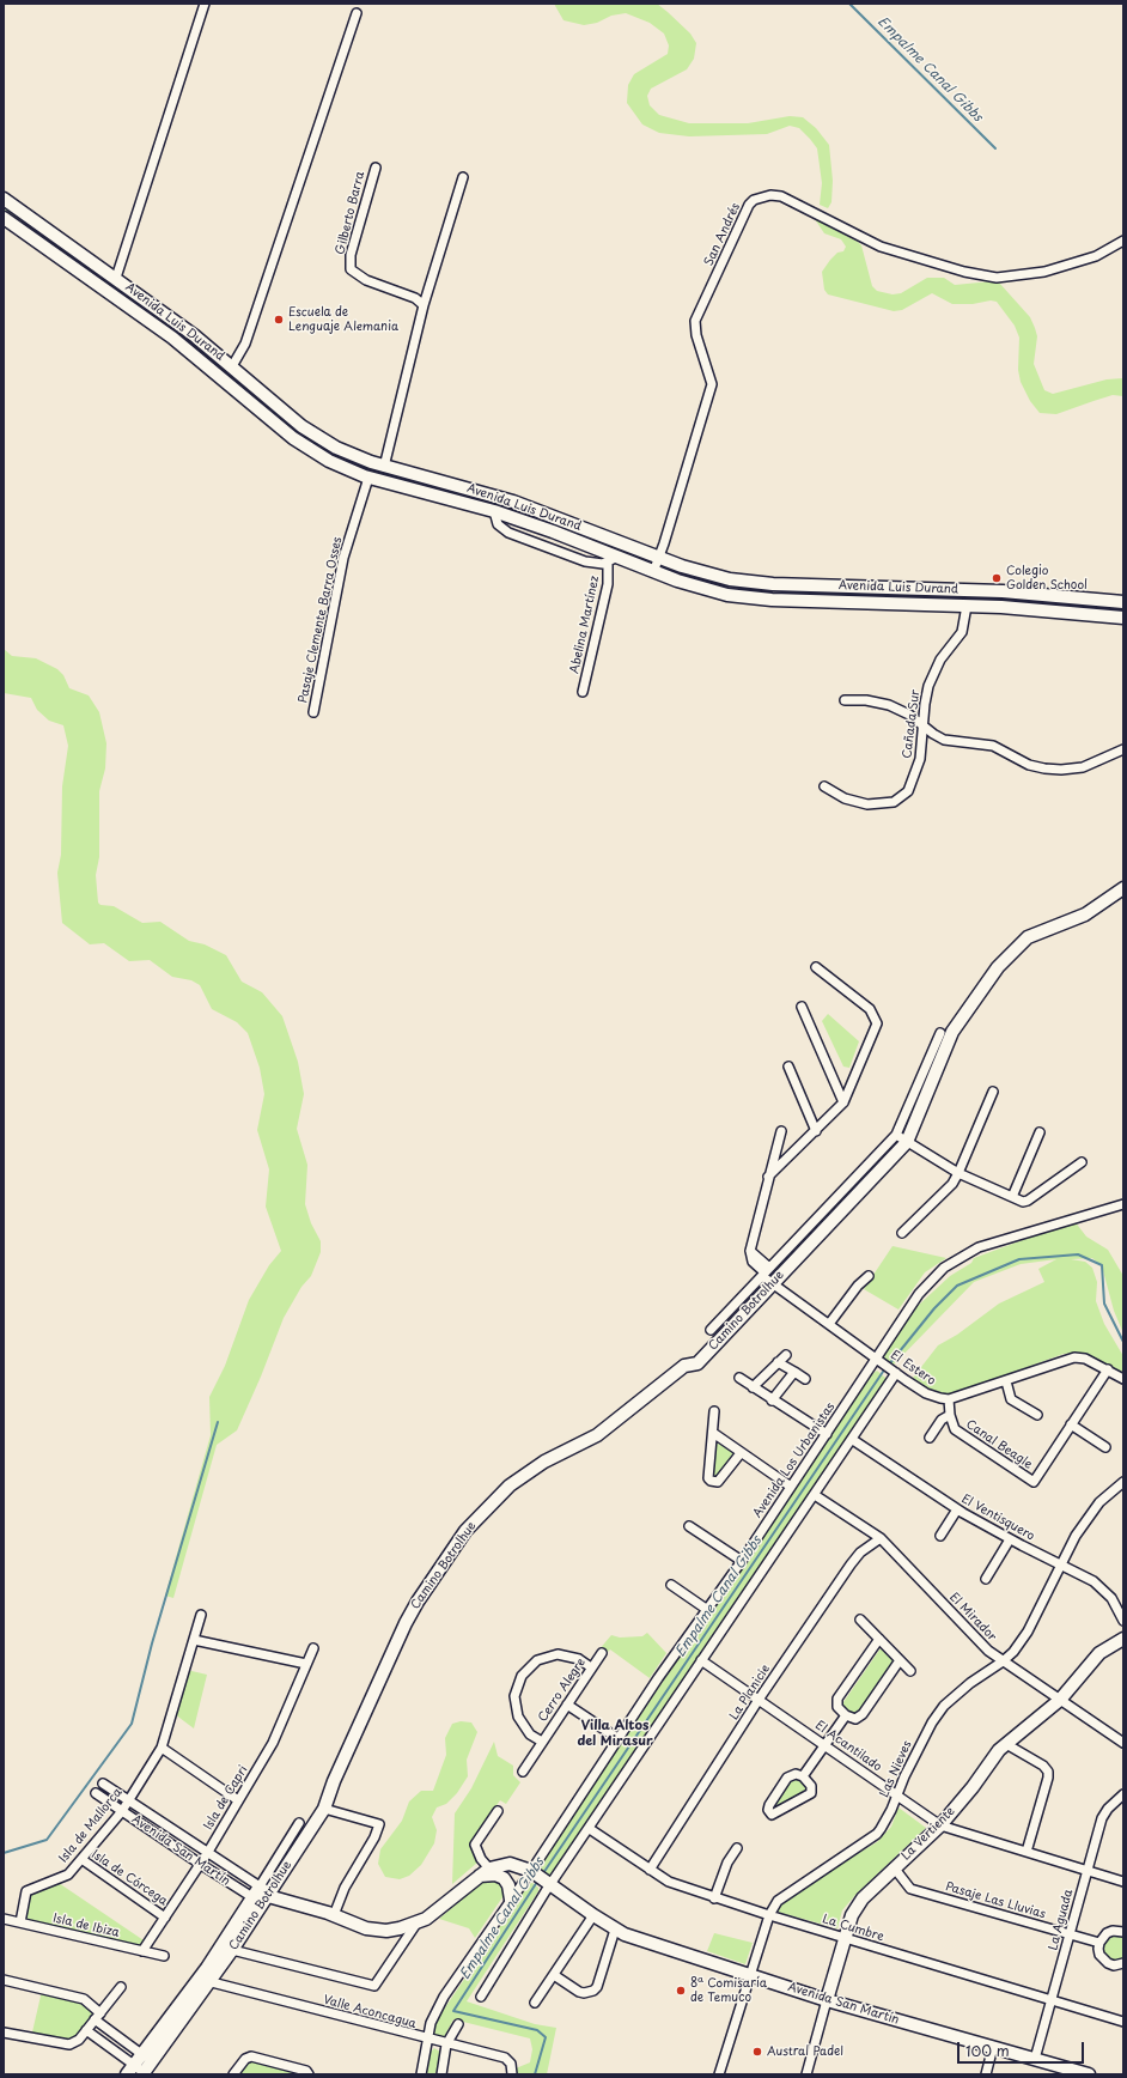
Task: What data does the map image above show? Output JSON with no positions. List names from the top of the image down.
{
  "streets": {
    "street": [
      "Gilberto Barra",
      "San Andrés",
      "Avenida Luis Durand",
      "Pasaje Clemente Barra Osses",
      "Abelina Martínez",
      "Cañada Sur",
      "Camino Botrolhue",
      "El Estero",
      "Canal Beagle",
      "Avenida Los Urbanistas",
      "El Ventisquero",
      "El Mirador",
      "Cerro Alegre",
      "La Planicie",
      "El Acantilado",
      "Las Nieves",
      "Isla de Capri",
      "Isla de Mallorca",
      "La Vertiente",
      "Avenida San Martín",
      "Isla de Córcega",
      "Pasaje Las Lluvias",
      "La Aguada",
      "Isla de Ibiza",
      "La Cumbre",
      "Valle Aconcagua"
    ]
  },
  "crossings": [
    ["San Andrés", "Avenida Luis Durand"],
    ["Avenida Luis Durand", "Pasaje Clemente Barra Osses"],
    ["Avenida Luis Durand", "Abelina Martínez"],
    ["Avenida Luis Durand", "Cañada Sur"],
    ["Camino Botrolhue", "El Estero"],
    ["Camino Botrolhue", "Avenida San Martín"],
    ["Camino Botrolhue", "Valle Aconcagua"],
    ["El Estero", "Canal Beagle"],
    ["El Estero", "Avenida Los Urbanistas"],
    ["Avenida Los Urbanistas", "Avenida San Martín"],
    ["Avenida Los Urbanistas", "Valle Aconcagua"],
    ["El Ventisquero", "Las Nieves"],
    ["El Mirador", "La Planicie"],
    ["El Mirador", "Las Nieves"],
    ["El Mirador", "La Vertiente"],
    ["La Planicie", "El Acantilado"],
    ["La Planicie", "La Cumbre"],
    ["El Acantilado", "Las Nieves"],
    ["El Acantilado", "La Vertiente"],
    ["El Acantilado", "La Aguada"],
    ["Las Nieves", "Avenida San Martín"],
    ["Las Nieves", "La Cumbre"],
    ["Isla de Capri", "Avenida San Martín"],
    ["Isla de Capri", "Isla de Córcega"],
    ["Isla de Capri", "Isla de Ibiza"],
    ["Isla de Mallorca", "Avenida San Martín"],
    ["Isla de Mallorca", "Isla de Córcega"],
    ["Isla de Mallorca", "Isla de Ibiza"],
    ["La Vertiente", "Avenida San Martín"],
    ["La Vertiente", "Pasaje Las Lluvias"],
    ["La Vertiente", "La Cumbre"],
    ["Avenida San Martín", "La Aguada"],
    ["Pasaje Las Lluvias", "La Aguada"],
    ["La Aguada", "La Cumbre"]
  ],
  "districts": ["Villa Altos del Mirasur"],
  "water": ["Empalme Canal Gibbs"],
  "places": [
    "Escuela de Lenguaje Alemania",
    "Colegio Golden School",
    "8ª Comisaría de Temuco",
    "Austral Padel"
  ],
  "scale_bar": "100 m"
}
